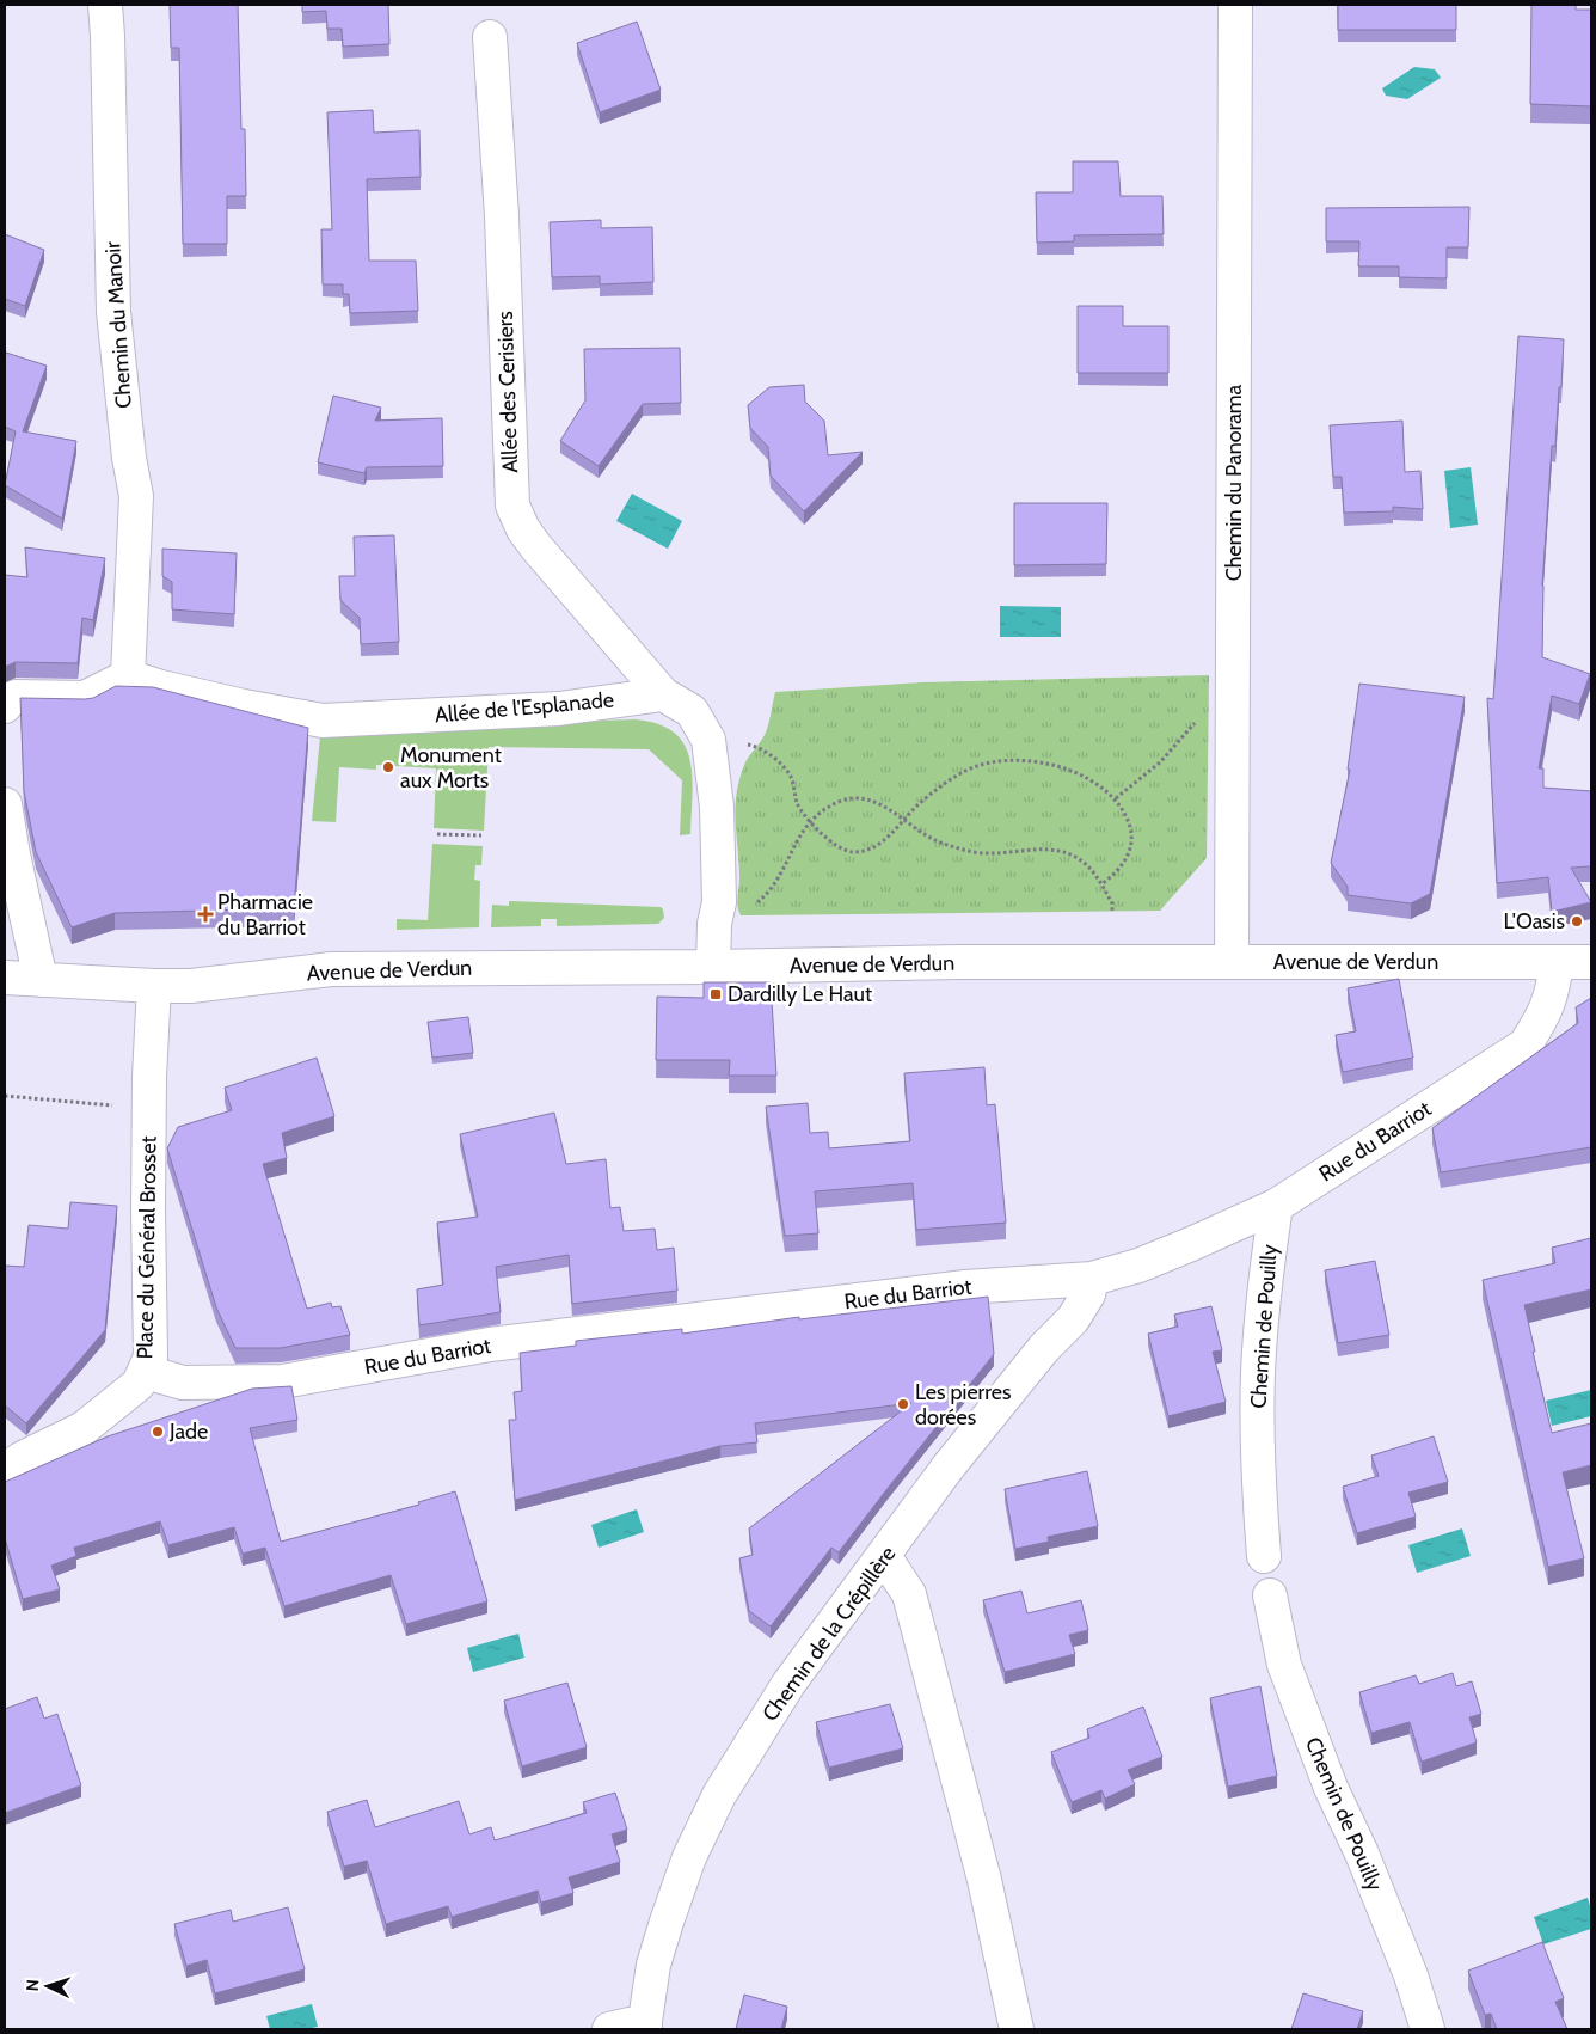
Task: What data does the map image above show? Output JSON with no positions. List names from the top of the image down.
{
  "streets": {
    "street": [
      "Chemin du Manoir",
      "Allée des Cerisiers",
      "Chemin du Panorama",
      "Allée de l'Esplanade",
      "Avenue de Verdun",
      "Rue du Barriot",
      "Place du Général Brosset",
      "Chemin de Pouilly",
      "Chemin de la Crépillère"
    ]
  },
  "crossings": [
    ["Chemin du Manoir", "Allée de l'Esplanade"],
    ["Allée des Cerisiers", "Allée de l'Esplanade"],
    ["Chemin du Panorama", "Avenue de Verdun"],
    ["Avenue de Verdun", "Rue du Barriot"],
    ["Avenue de Verdun", "Place du Général Brosset"],
    ["Rue du Barriot", "Place du Général Brosset"],
    ["Rue du Barriot", "Chemin de Pouilly"],
    ["Rue du Barriot", "Chemin de la Crépillère"]
  ],
  "places": {
    "other": [
      "Monument aux Morts",
      "L'Oasis",
      "Les pierres dorées",
      "Jade"
    ],
    "health": ["Pharmacie du Barriot"],
    "transit": ["Dardilly Le Haut"]
  },
  "north": "left"
}
